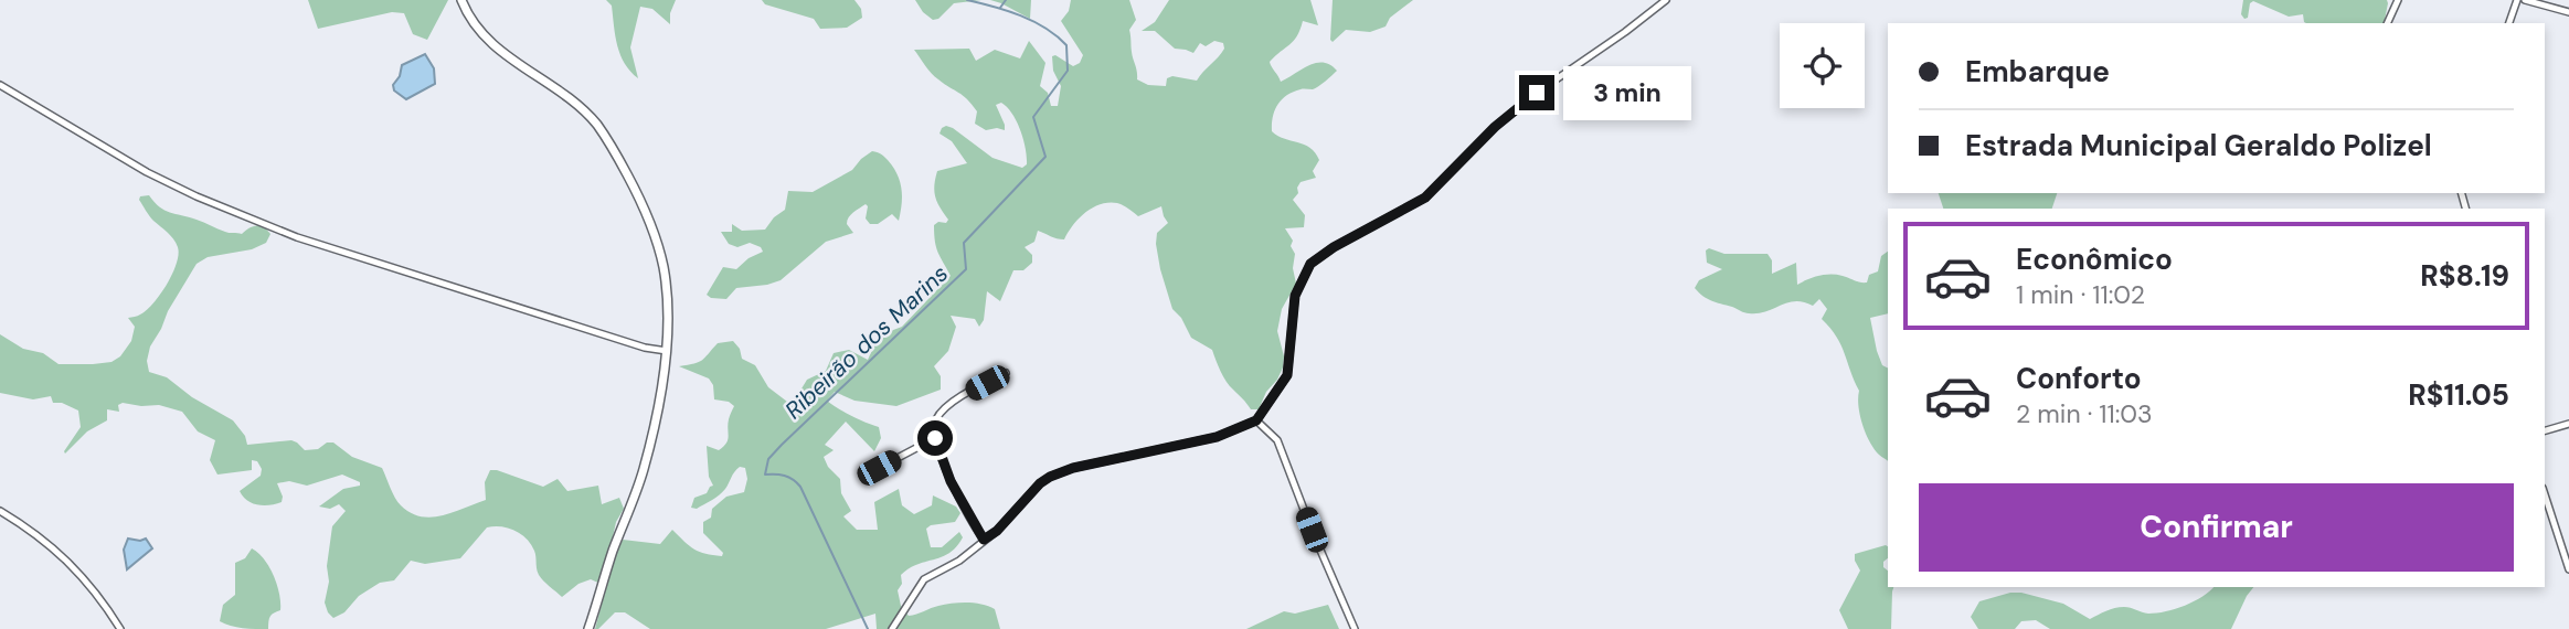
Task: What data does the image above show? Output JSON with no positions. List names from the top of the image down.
{
  "water": ["Ribeirão dos Marins"],
  "page": {
    "banner": ["Embarque", "Estrada Municipal Geraldo Polizel"],
    "bubble": "3 min",
    "list": [
      {
        "name": "Econômico",
        "note": "1 min · 11:02",
        "value": "R$8.19"
      },
      {
        "name": "Conforto",
        "note": "2 min · 11:03",
        "value": "R$11.05"
      }
    ],
    "buttons": "Confirmar"
  }
}
